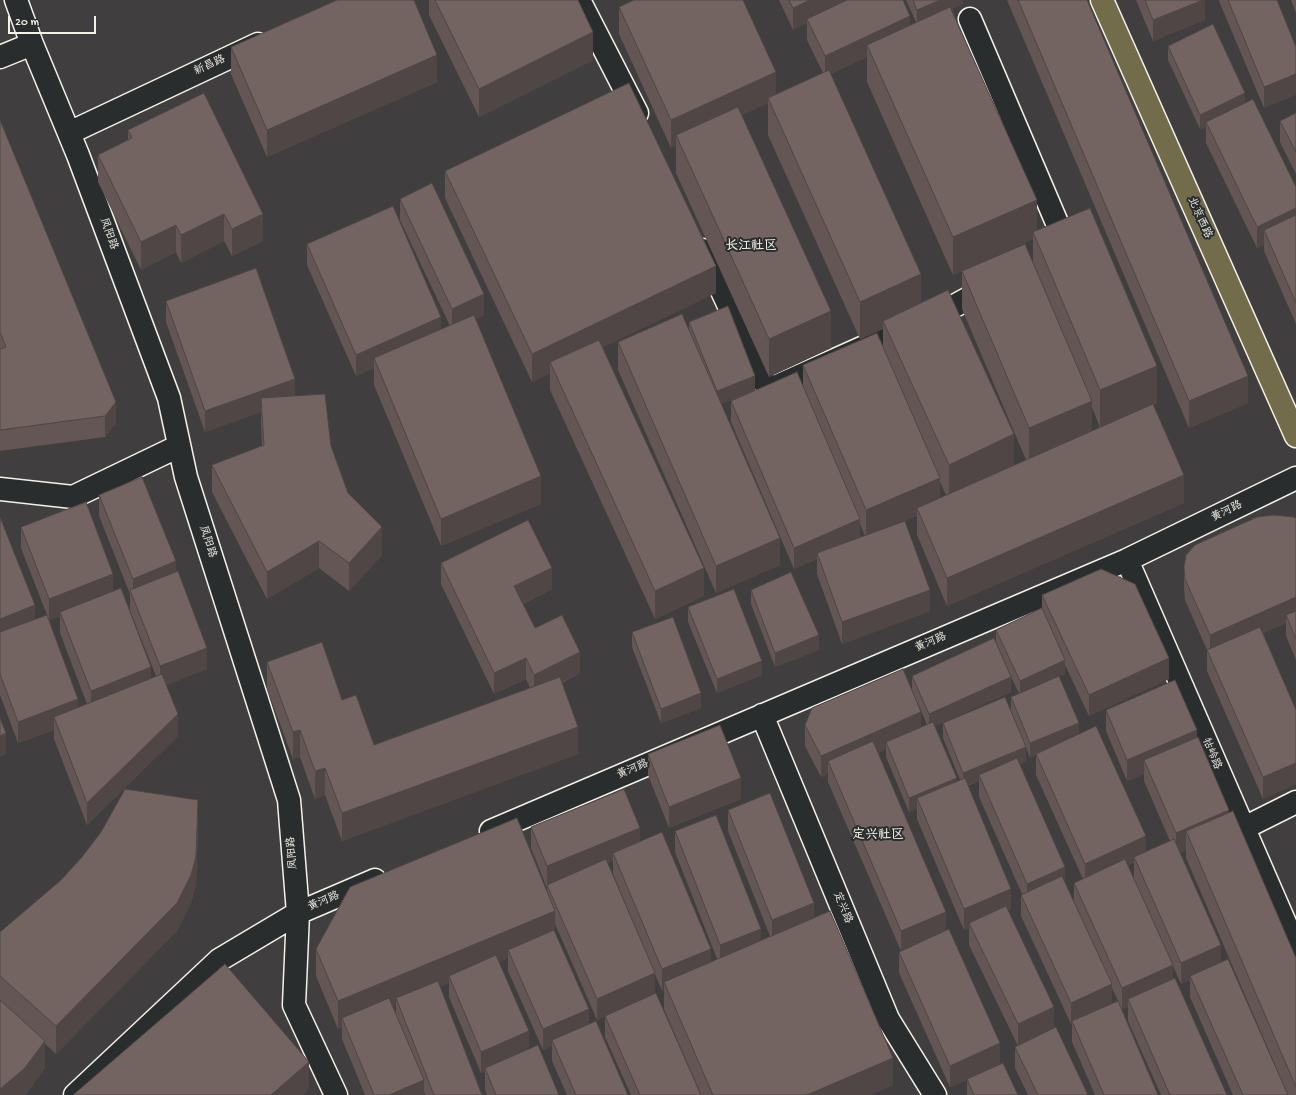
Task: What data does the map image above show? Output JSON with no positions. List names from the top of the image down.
{
  "streets": {
    "main road": ["北京西路"],
    "street": [
      "新昌路",
      "凤阳路",
      "黄河路",
      "牯岭路",
      "定兴路"
    ]
  },
  "crossings": [
    ["新昌路", "凤阳路"],
    ["凤阳路", "黄河路"],
    ["黄河路", "牯岭路"],
    ["黄河路", "定兴路"]
  ],
  "districts": ["长江社区", "定兴社区"],
  "scale_bar": "20 m"
}
